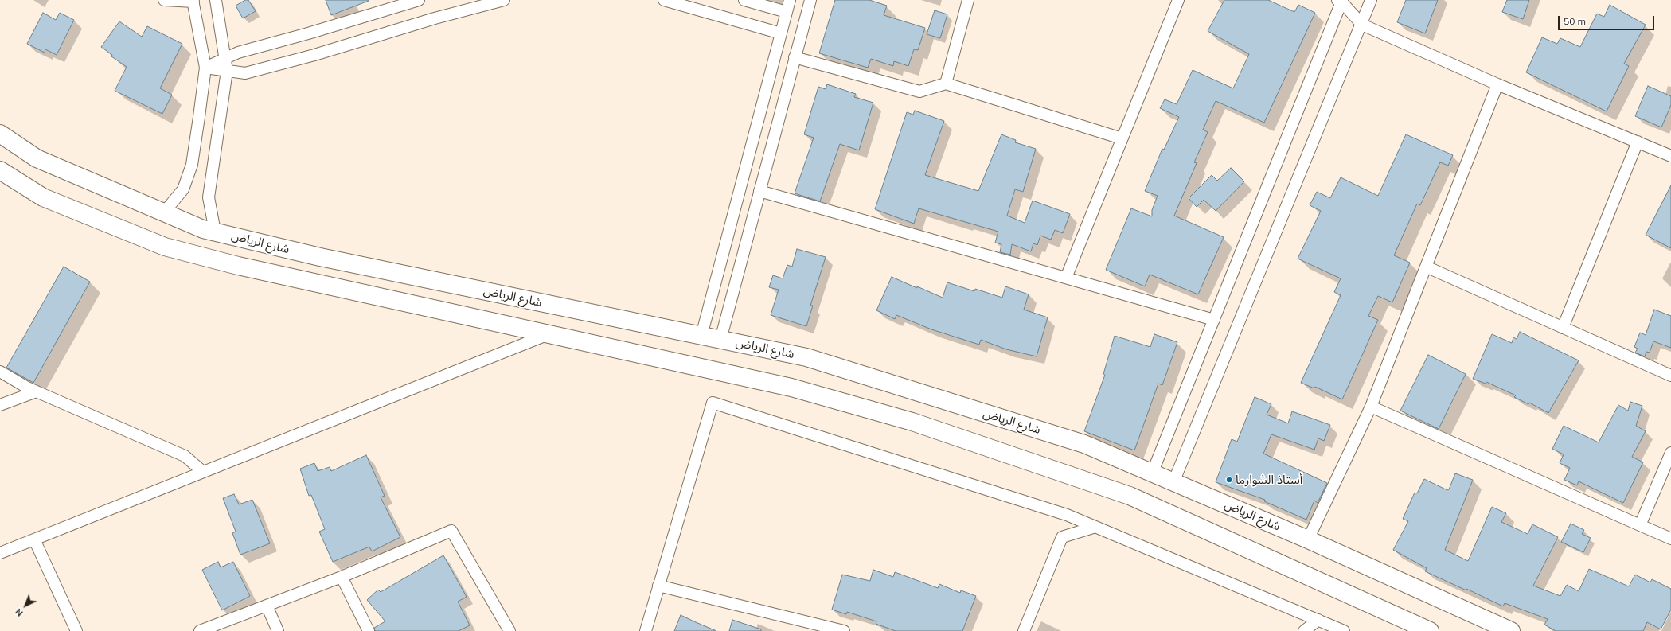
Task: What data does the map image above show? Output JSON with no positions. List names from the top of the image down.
{
  "streets": {
    "main road": ["شارع الرياض"]
  },
  "places": ["أستاذ الشوارما"],
  "scale_bar": "50 m",
  "north": "bottom left"
}
